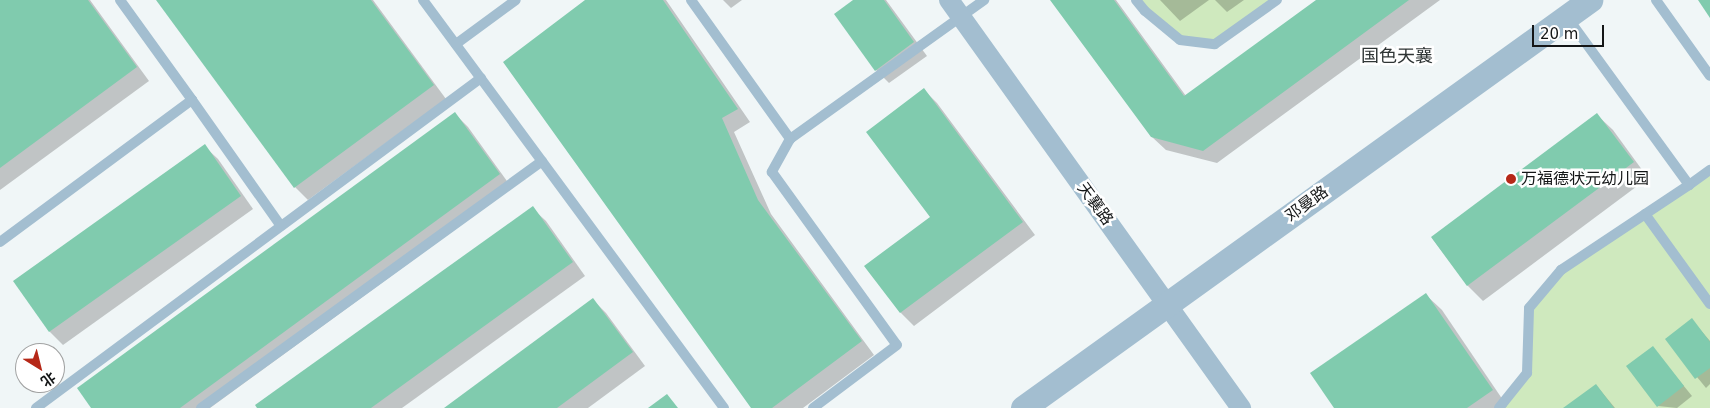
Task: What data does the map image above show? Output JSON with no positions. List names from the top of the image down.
{
  "streets": {
    "street": ["天襄路", "邓曼路"]
  },
  "crossings": [
    ["天襄路", "邓曼路"]
  ],
  "districts": ["国色天襄"],
  "places": ["万福德状元幼儿园"],
  "scale_bar": "20 m",
  "north": "bottom right"
}
